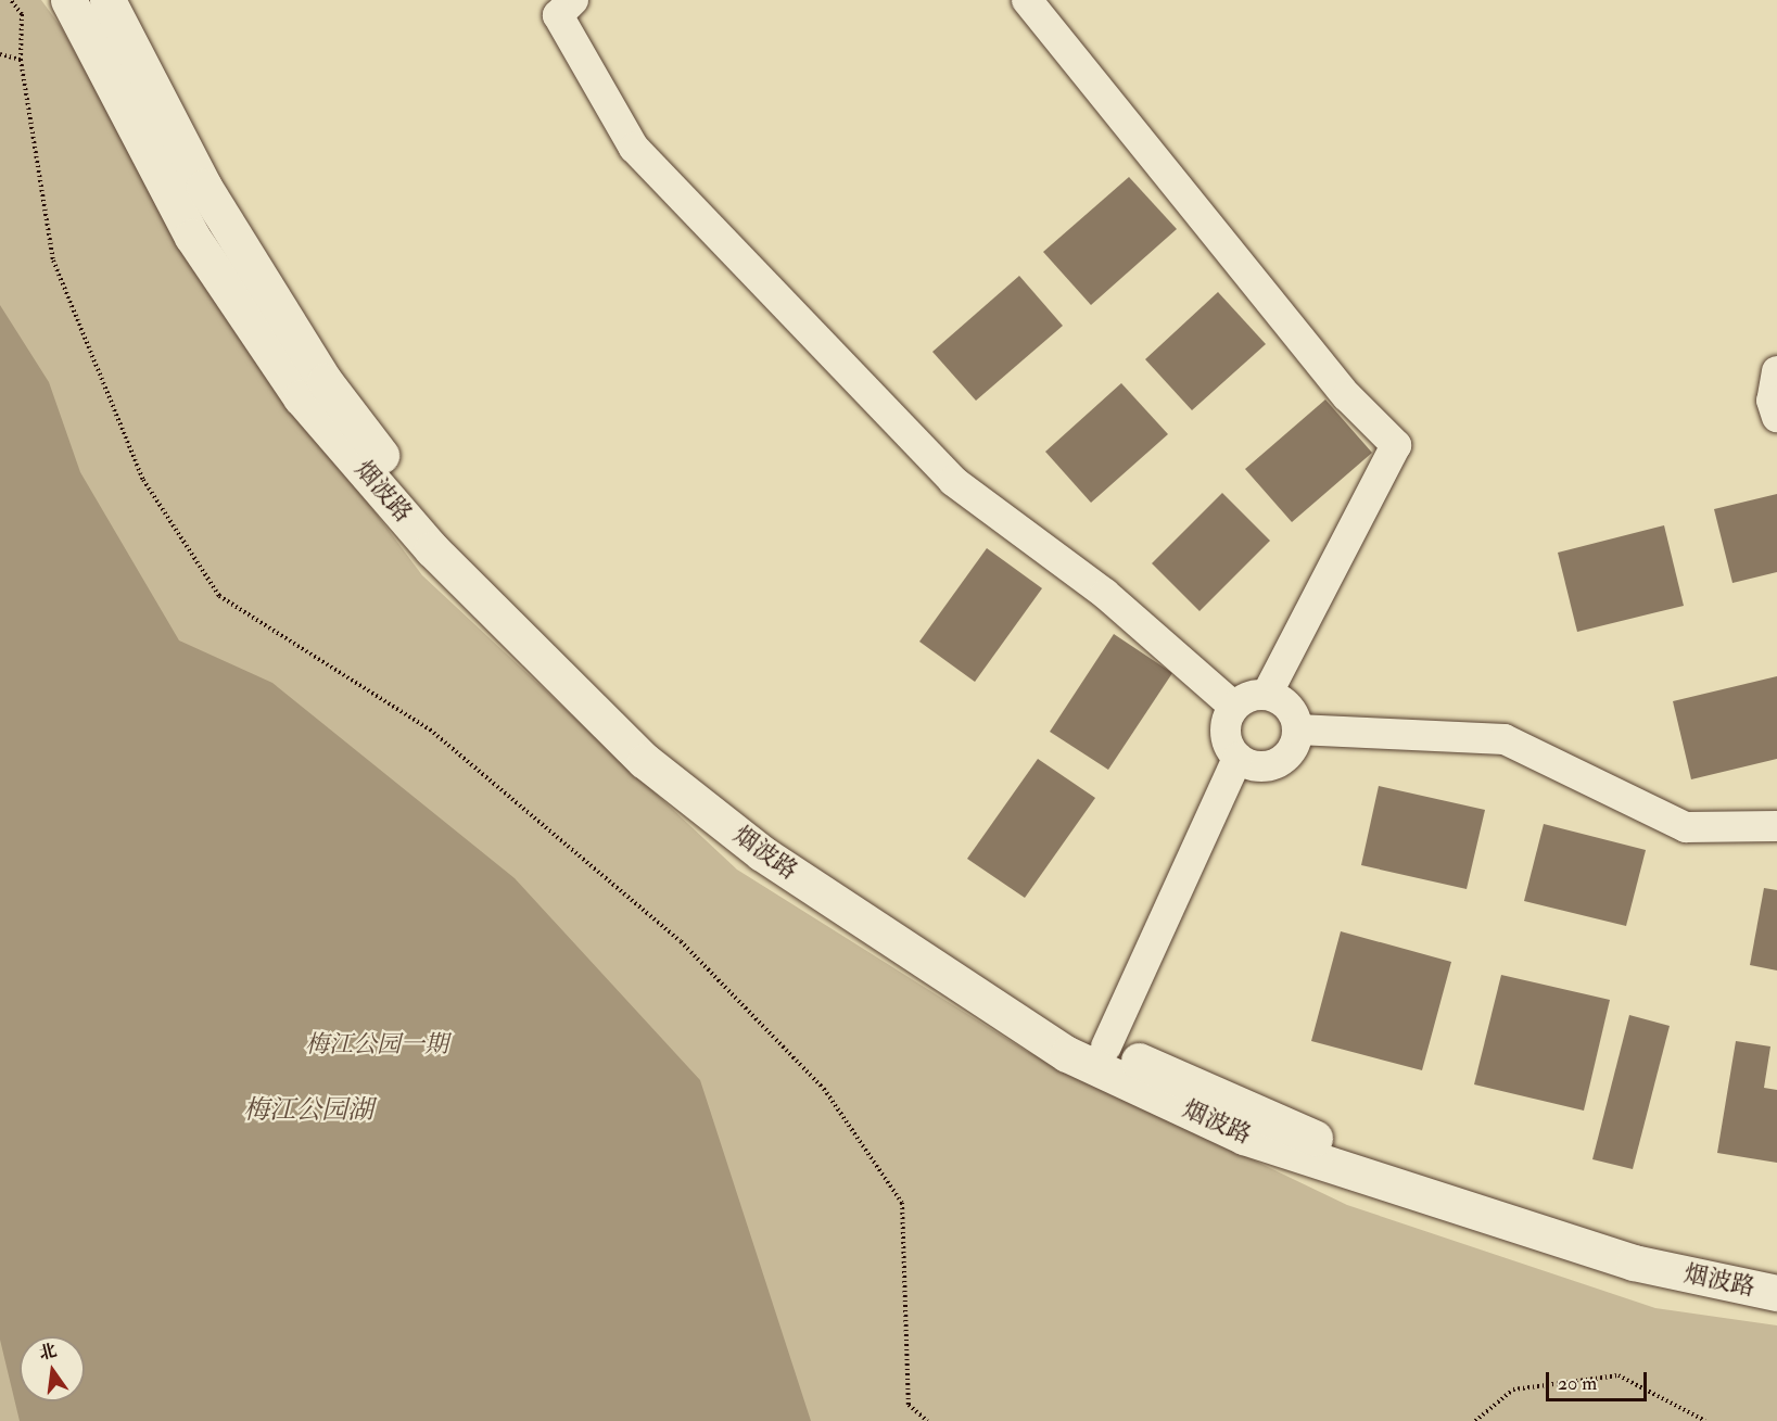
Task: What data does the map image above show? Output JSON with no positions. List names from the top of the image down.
{
  "streets": {
    "main road": ["烟波路"]
  },
  "water": ["梅江公园湖"],
  "parks": ["梅江公园一期"],
  "scale_bar": "20 m",
  "north": "top"
}
